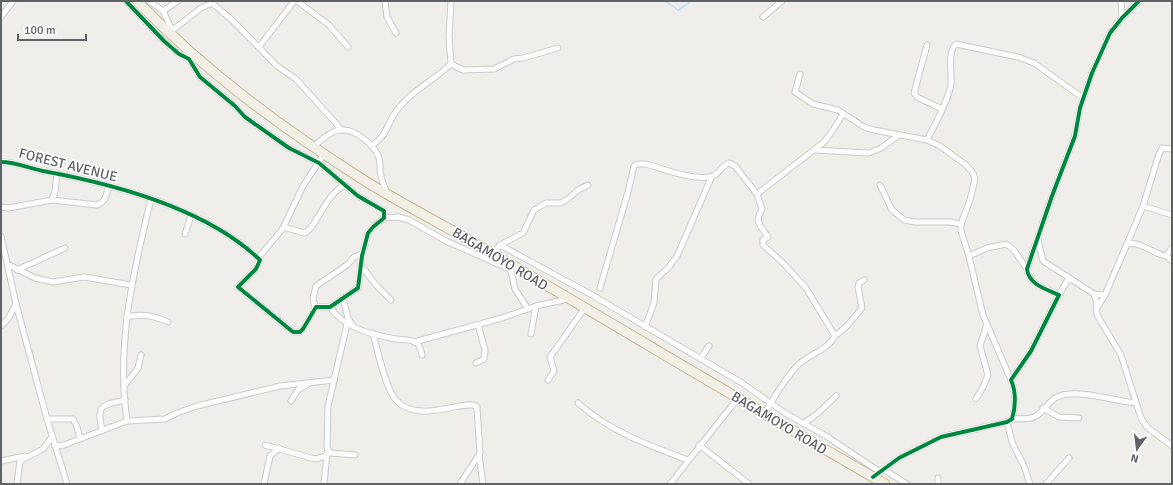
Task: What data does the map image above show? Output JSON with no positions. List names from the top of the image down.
{
  "streets": {
    "highway": ["BAGAMOYO ROAD"],
    "street": ["FOREST AVENUE"]
  },
  "scale_bar": "100 m",
  "north": "bottom"
}
